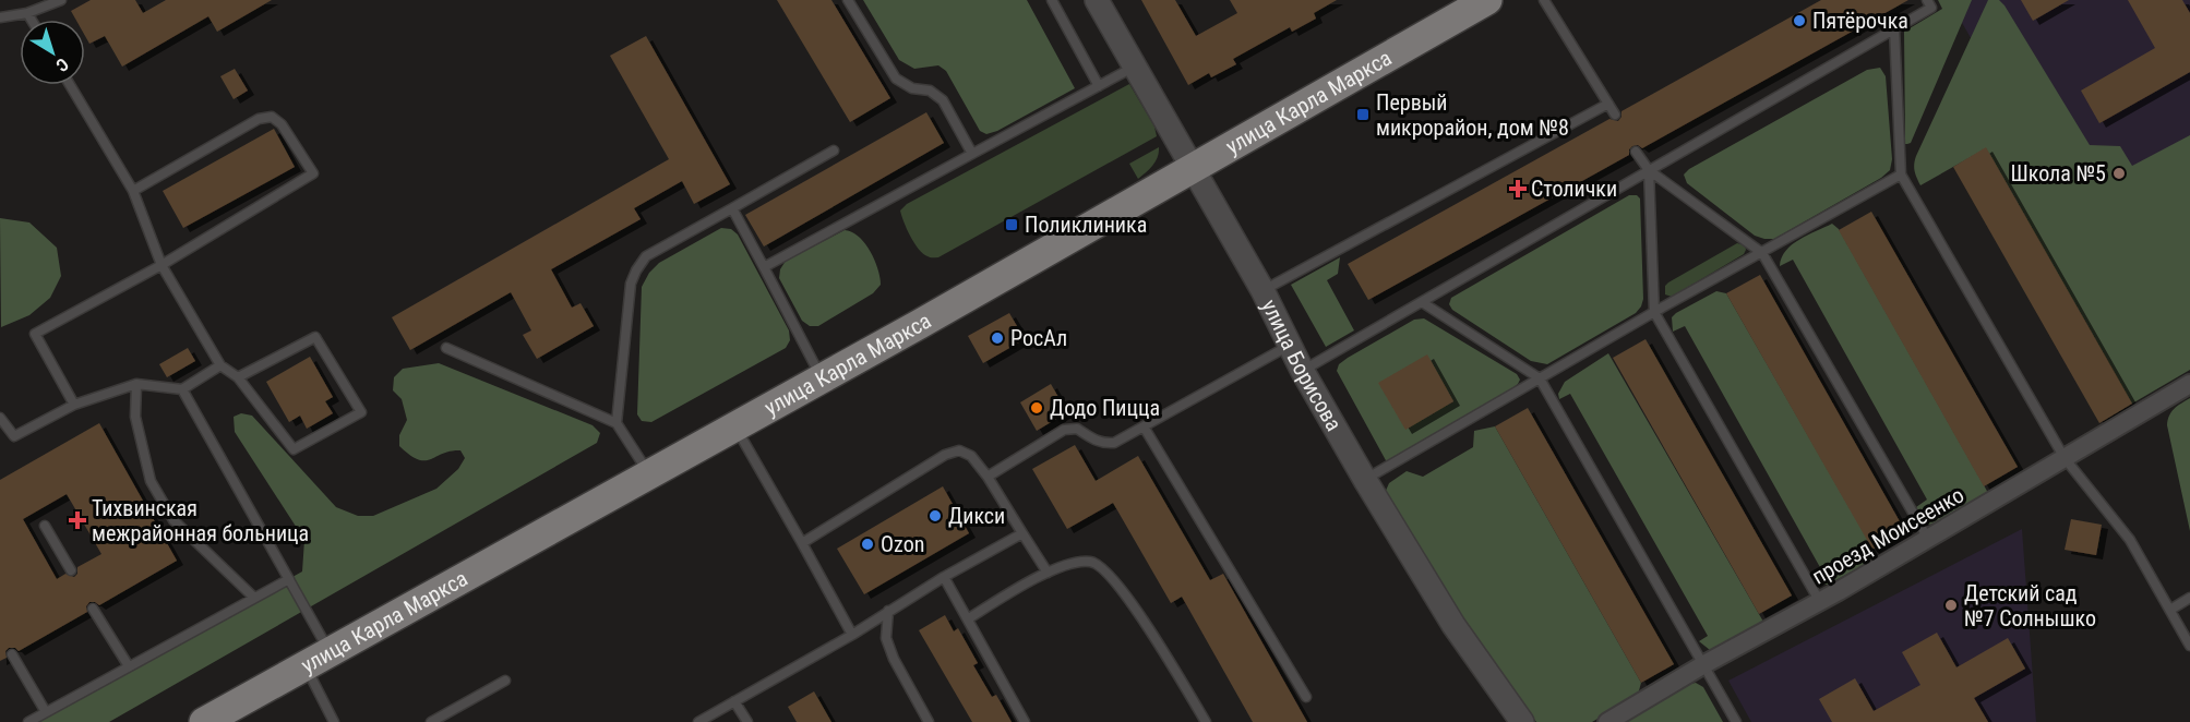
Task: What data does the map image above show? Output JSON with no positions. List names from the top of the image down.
{
  "streets": {
    "main road": ["улица Карла Маркса"],
    "street": ["улица Борисова", "проезд Моисеенко"]
  },
  "crossings": [
    ["улица Карла Маркса", "улица Борисова"]
  ],
  "places": {
    "other": [
      "Пятёрочка",
      "Школа №5",
      "РосАл",
      "Додо Пицца",
      "Дикси",
      "Ozon",
      "Детский сад №7 Солнышко"
    ],
    "transit": ["Первый микрорайон, дом №8", "Поликлиника"],
    "health": ["Столички", "Тихвинская межрайонная больница"]
  },
  "north": "bottom right"
}
